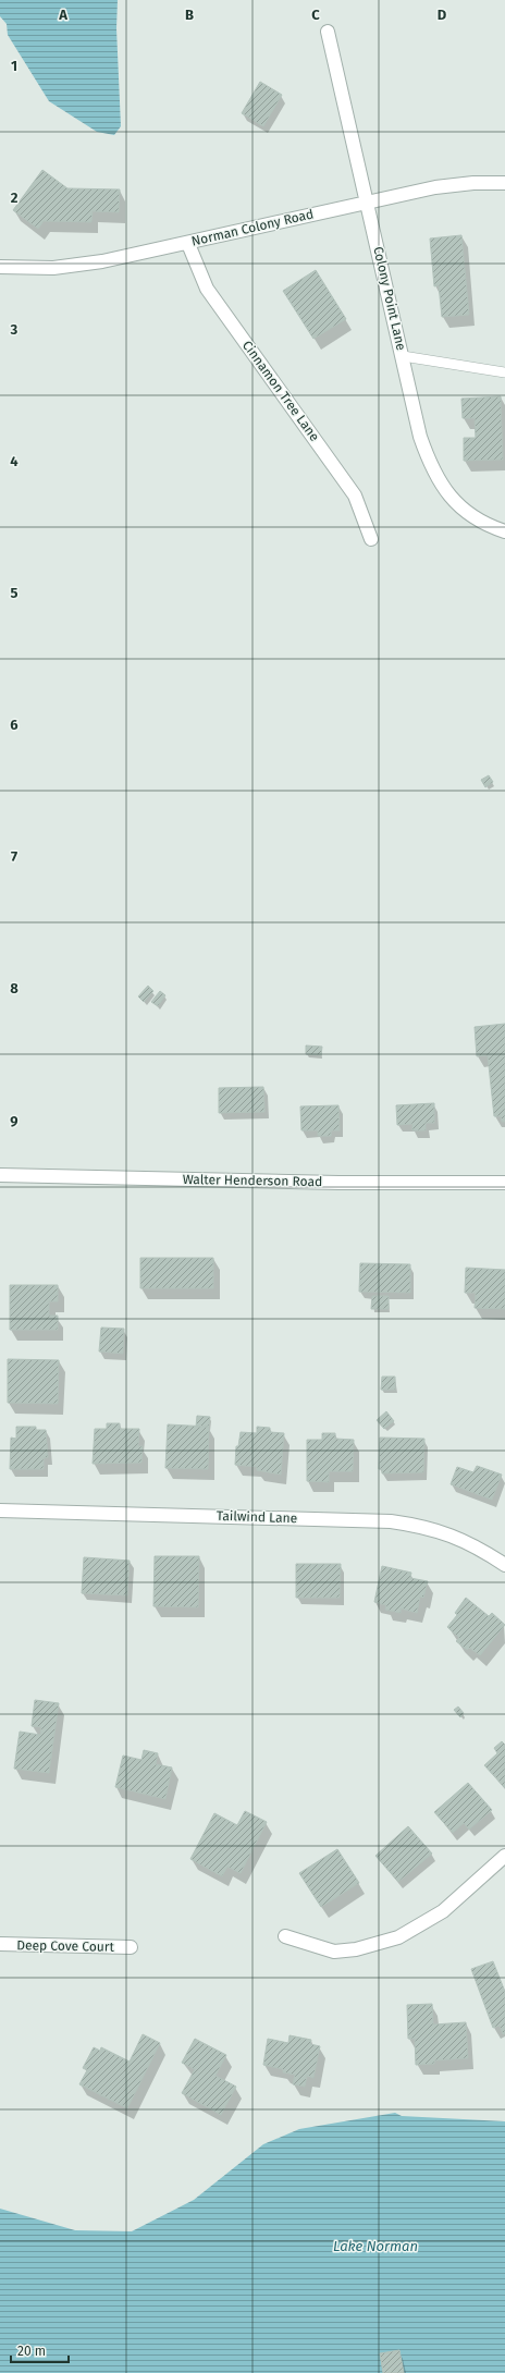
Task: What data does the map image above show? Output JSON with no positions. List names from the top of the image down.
{
  "streets": {
    "street": [
      "Norman Colony Road",
      "Colony Point Lane",
      "Cinnamon Tree Lane",
      "Walter Henderson Road",
      "Tailwind Lane",
      "Deep Cove Court"
    ]
  },
  "crossings": [
    ["Norman Colony Road", "Colony Point Lane"],
    ["Norman Colony Road", "Cinnamon Tree Lane"]
  ],
  "water": ["Lake Norman"],
  "scale_bar": "20 m",
  "grid": {
    "columns": [
      "A",
      "B",
      "C",
      "D"
    ],
    "rows": [
      "1",
      "2",
      "3",
      "4",
      "5",
      "6",
      "7",
      "8",
      "9"
    ]
  }
}
